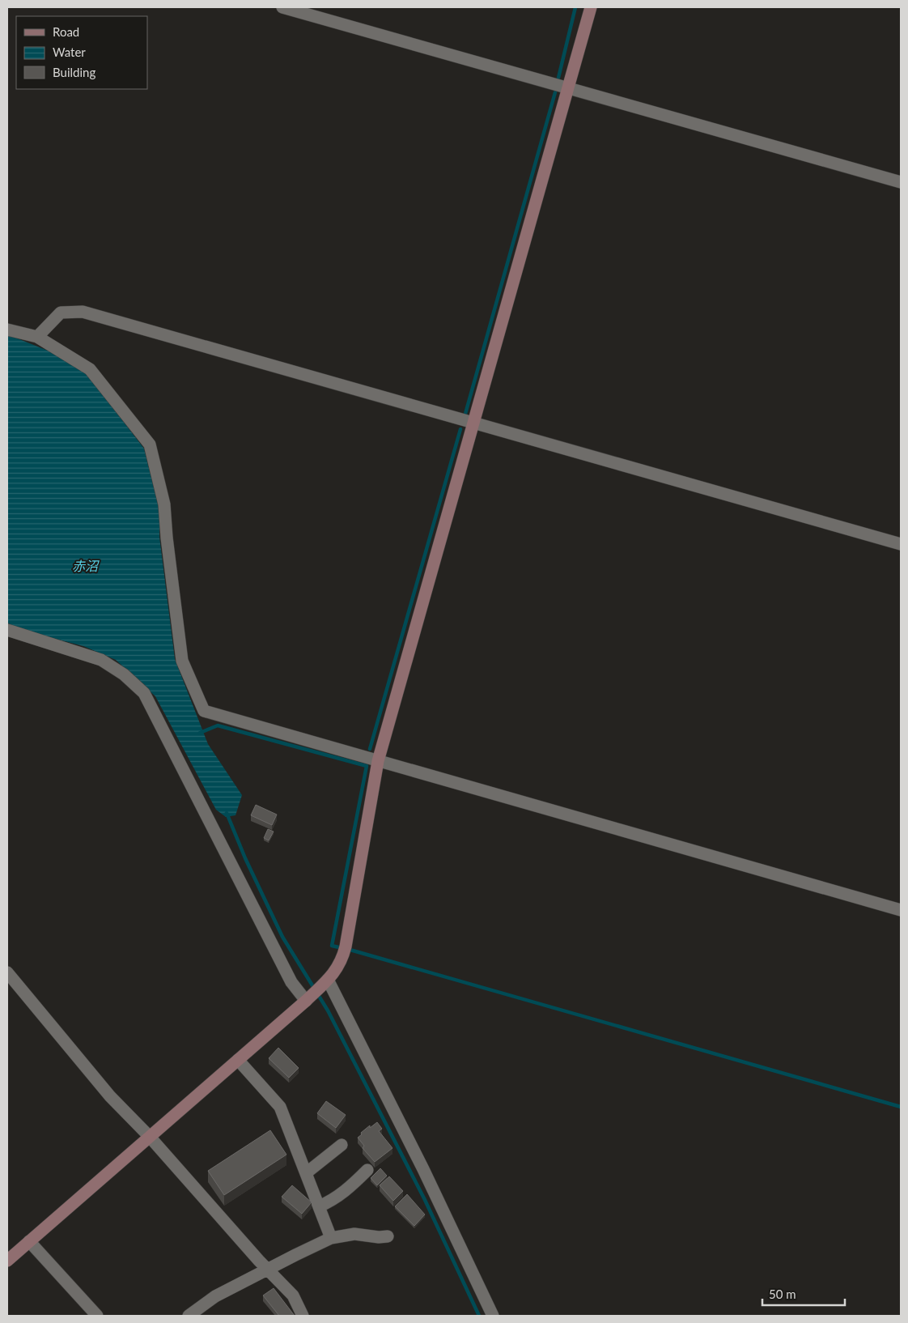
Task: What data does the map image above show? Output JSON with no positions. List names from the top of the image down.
{
  "water": ["赤沼"],
  "legend": ["Road", "Water", "Building"],
  "scale_bar": "50 m"
}
